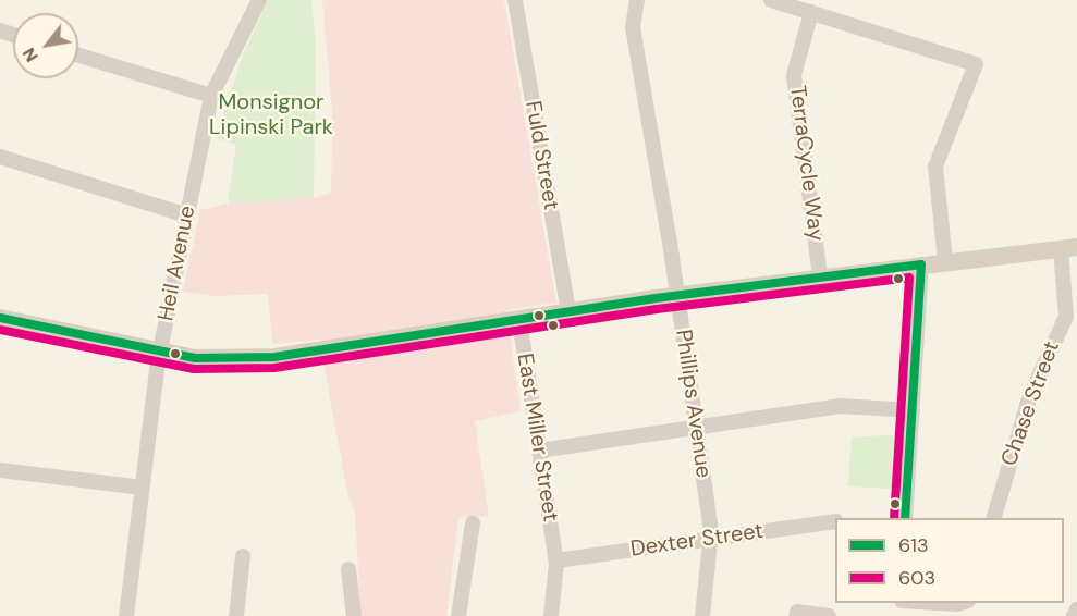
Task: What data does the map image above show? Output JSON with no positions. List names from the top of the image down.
{
  "streets": {
    "street": [
      "Fuld Street",
      "TerraCycle Way",
      "Heil Avenue",
      "Phillips Avenue",
      "Chase Street",
      "East Miller Street",
      "Dexter Street"
    ]
  },
  "crossings": [
    ["Phillips Avenue", "Dexter Street"],
    ["East Miller Street", "Dexter Street"]
  ],
  "parks": ["Monsignor Lipinski Park"],
  "lines": ["transit line 613", "transit line 603"],
  "legend": ["613", "603"],
  "north": "bottom left"
}
